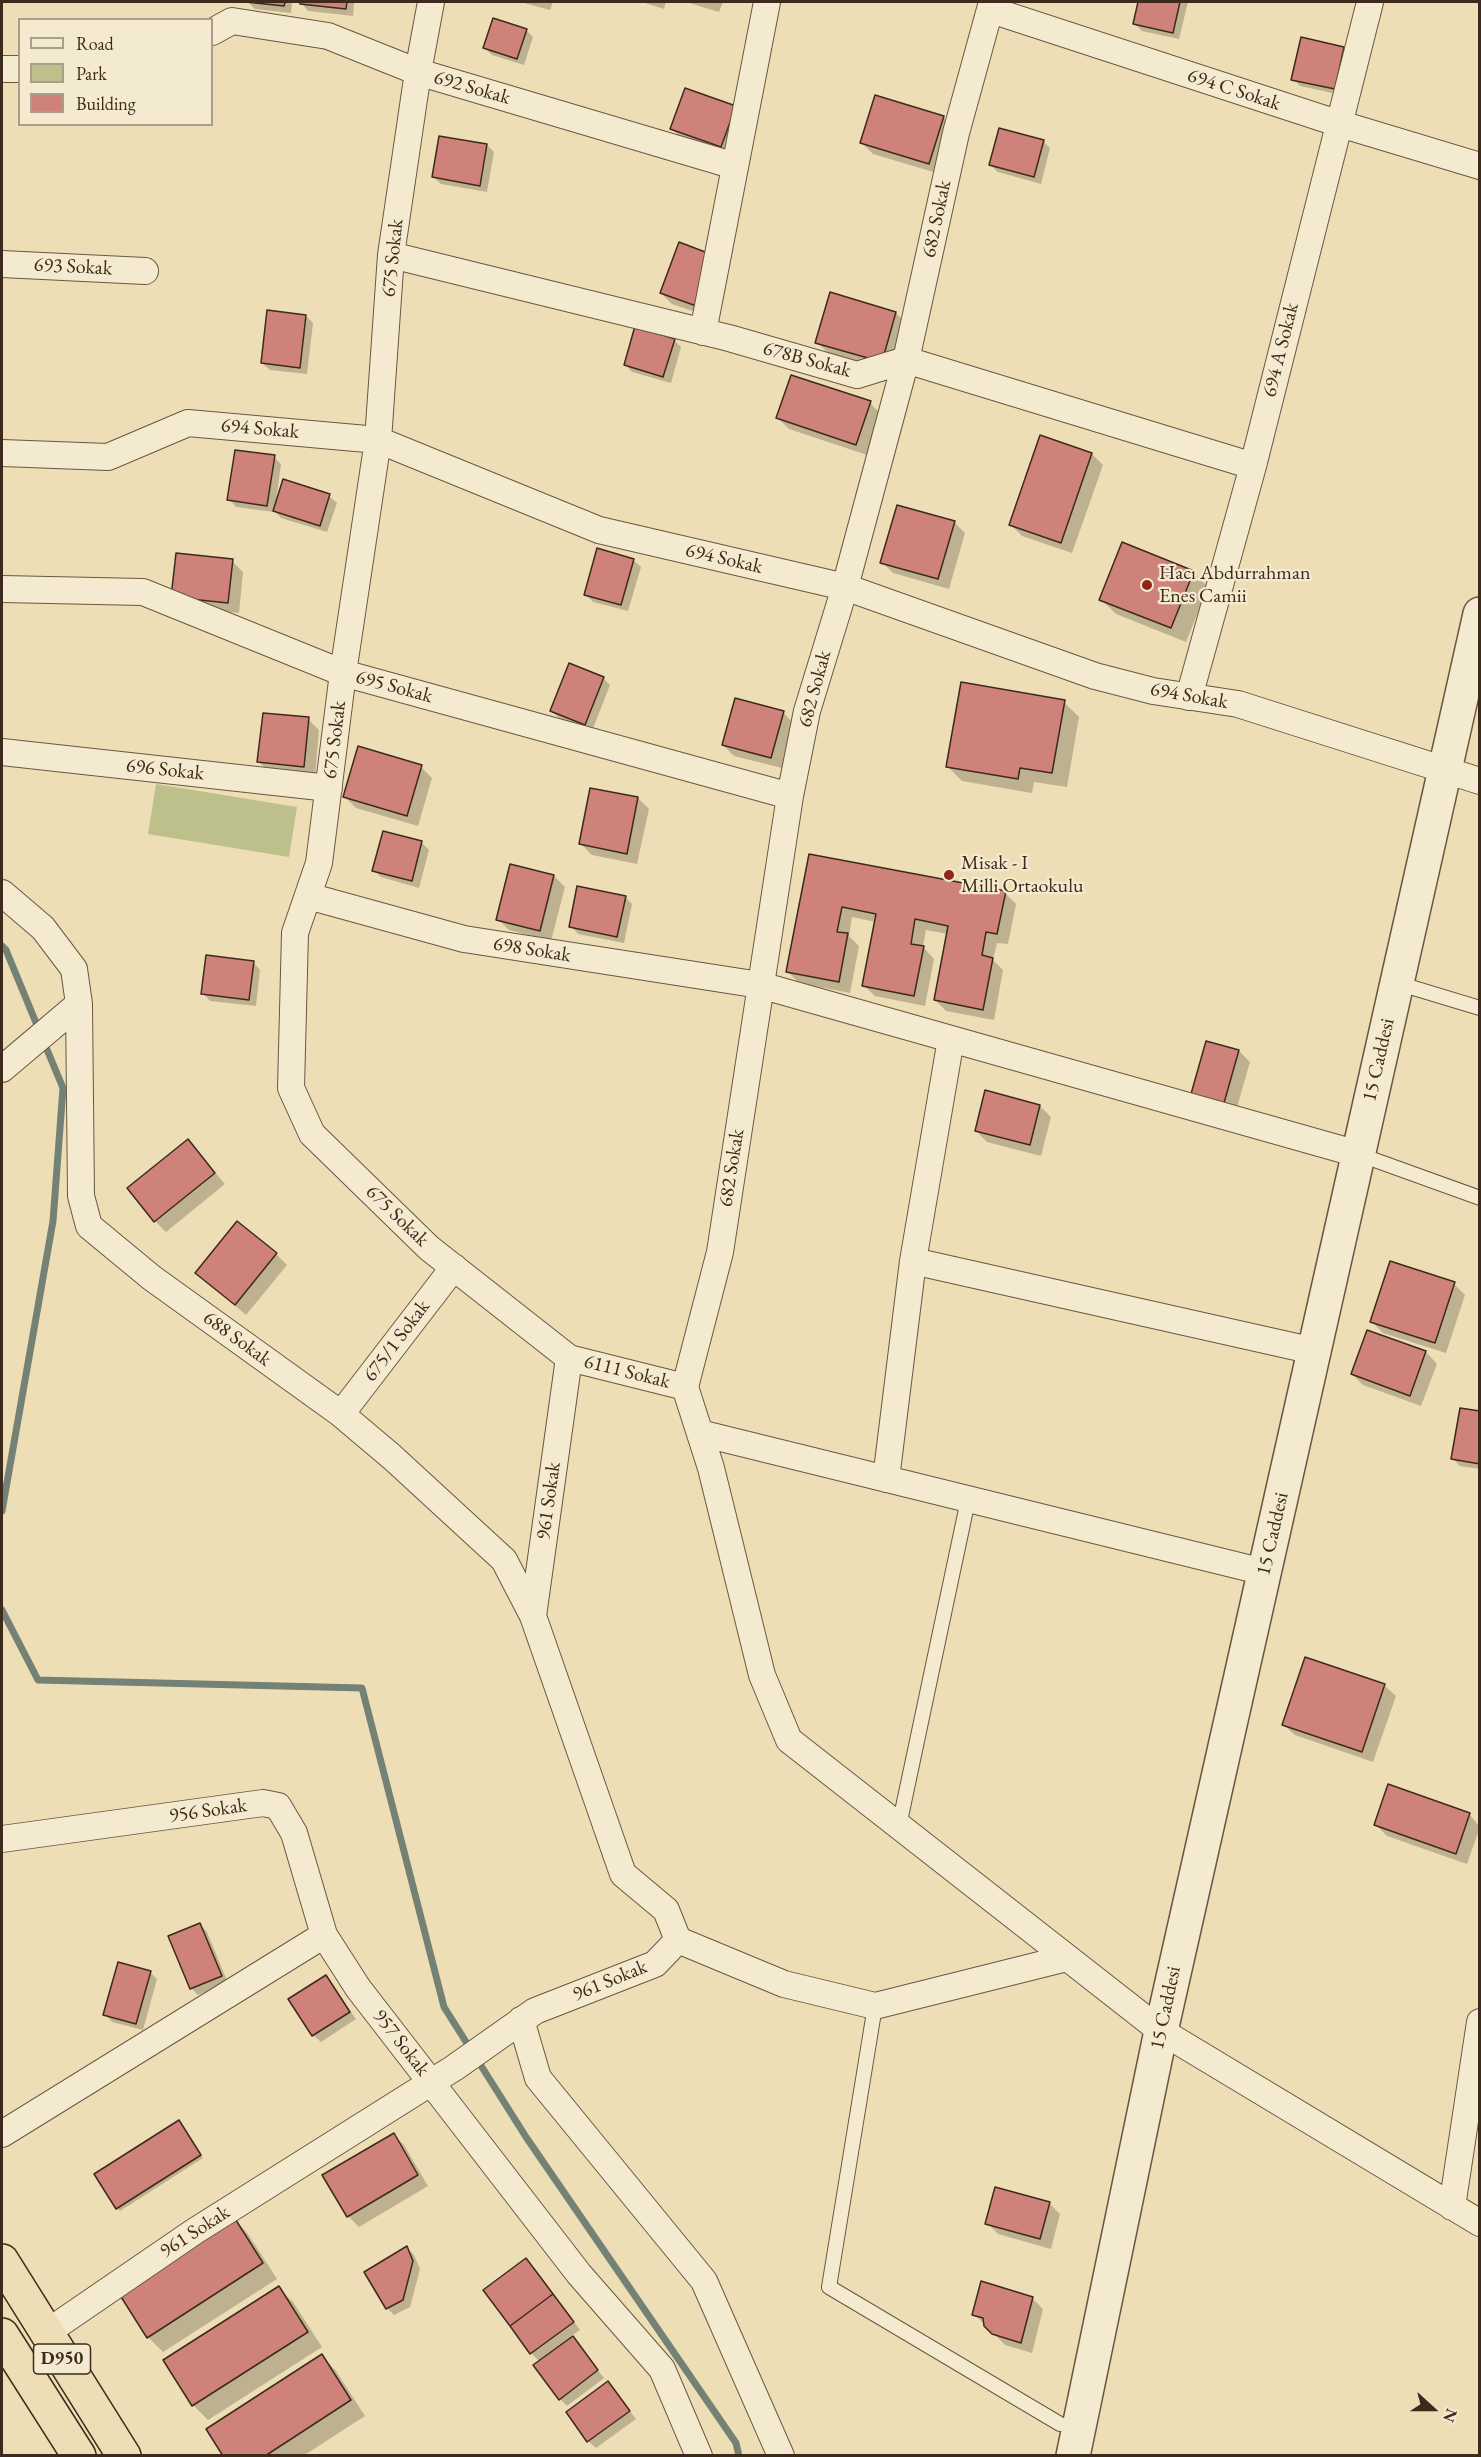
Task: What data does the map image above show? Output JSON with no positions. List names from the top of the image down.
{
  "streets": {
    "highway": ["D950"],
    "street": [
      "692 Sokak",
      "694 C Sokak",
      "682 Sokak",
      "675 Sokak",
      "693 Sokak",
      "694 A Sokak",
      "678B Sokak",
      "694 Sokak",
      "695 Sokak",
      "696 Sokak",
      "698 Sokak",
      "15 Caddesi",
      "688 Sokak",
      "675/1 Sokak",
      "6111 Sokak",
      "961 Sokak",
      "956 Sokak",
      "957 Sokak"
    ]
  },
  "crossings": [
    ["692 Sokak", "675 Sokak"],
    ["694 C Sokak", "682 Sokak"],
    ["694 C Sokak", "694 A Sokak"],
    ["682 Sokak", "678B Sokak"],
    ["682 Sokak", "694 Sokak"],
    ["682 Sokak", "695 Sokak"],
    ["682 Sokak", "698 Sokak"],
    ["682 Sokak", "6111 Sokak"],
    ["675 Sokak", "678B Sokak"],
    ["675 Sokak", "694 Sokak"],
    ["675 Sokak", "695 Sokak"],
    ["675 Sokak", "696 Sokak"],
    ["675 Sokak", "698 Sokak"],
    ["675 Sokak", "675/1 Sokak"],
    ["675 Sokak", "6111 Sokak"],
    ["675 Sokak", "961 Sokak"],
    ["694 A Sokak", "694 Sokak"],
    ["694 Sokak", "15 Caddesi"],
    ["698 Sokak", "15 Caddesi"],
    ["688 Sokak", "675/1 Sokak"],
    ["688 Sokak", "961 Sokak"],
    ["6111 Sokak", "961 Sokak"],
    ["961 Sokak", "957 Sokak"],
    ["961 Sokak", "D950"],
    ["956 Sokak", "957 Sokak"]
  ],
  "places": ["Hacı Abdurrahman Enes Camii", "Misak - I Milli Ortaokulu"],
  "legend": ["Road", "Park", "Building"],
  "north": "right"
}
